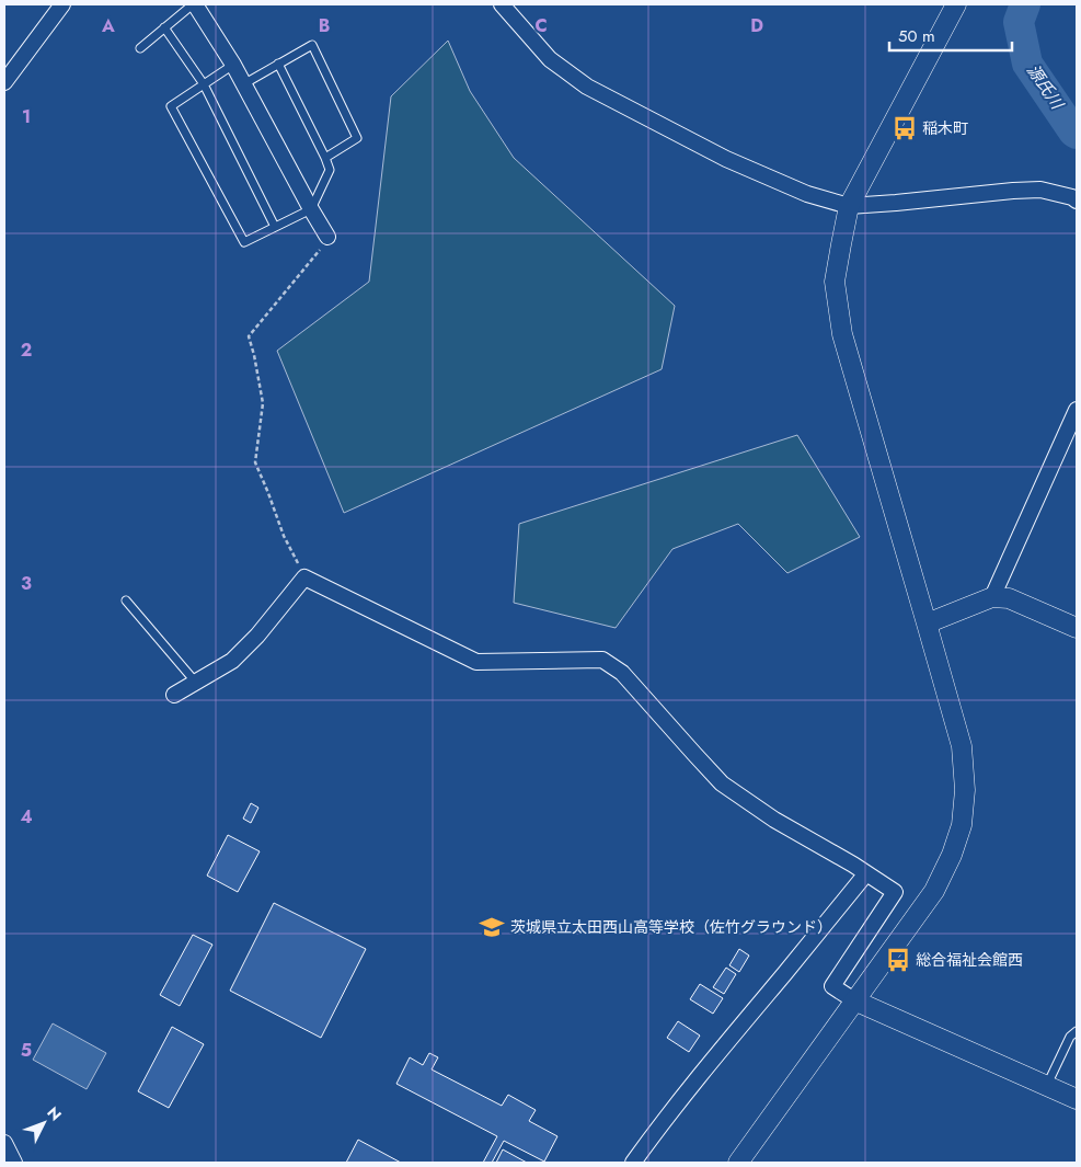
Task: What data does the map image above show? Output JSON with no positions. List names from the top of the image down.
{
  "water": ["源氏川"],
  "places": {
    "bus stop": ["稲木町", "総合福祉会館西"],
    "school or university": ["茨城県立太田西山高等学校（佐竹グラウンド）"]
  },
  "scale_bar": "50 m",
  "north": "top right",
  "grid": {
    "columns": [
      "A",
      "B",
      "C",
      "D"
    ],
    "rows": [
      "1",
      "2",
      "3",
      "4",
      "5"
    ]
  }
}
